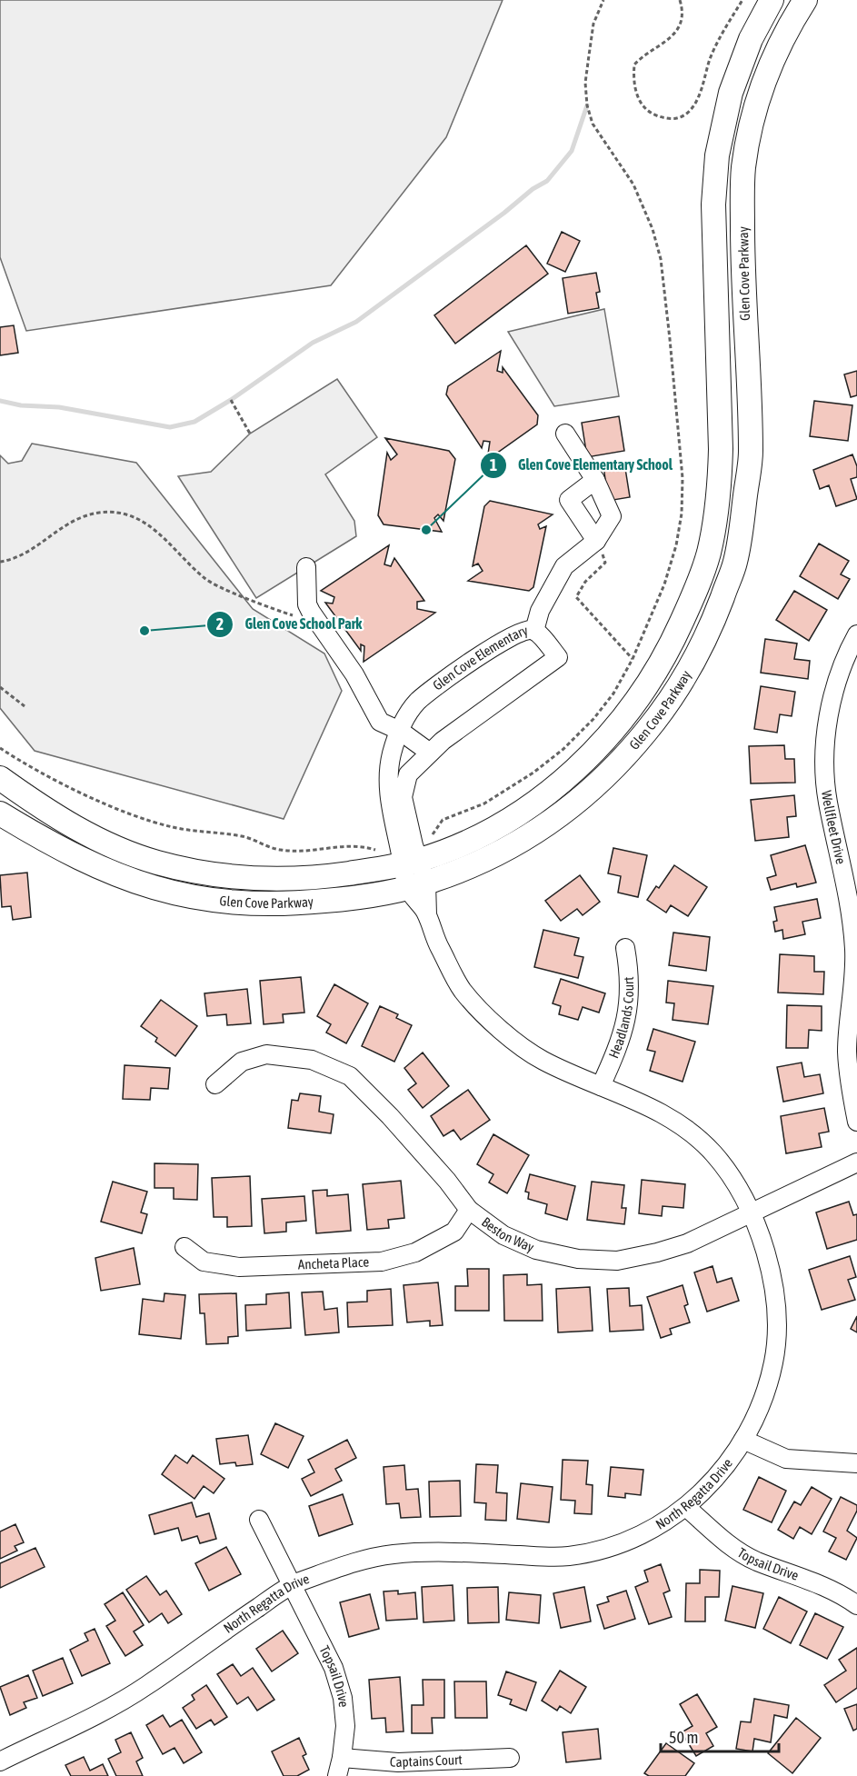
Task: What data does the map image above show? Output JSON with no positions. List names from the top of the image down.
{
  "streets": {
    "main road": ["Glen Cove Parkway"],
    "street": [
      "Glen Cove Elementary",
      "Wellfleet Drive",
      "Headlands Court",
      "Beston Way",
      "Ancheta Place",
      "North Regatta Drive",
      "Topsail Drive",
      "Captains Court"
    ]
  },
  "crossings": [
    ["Glen Cove Parkway", "Glen Cove Elementary"],
    ["Glen Cove Parkway", "North Regatta Drive"],
    ["Glen Cove Elementary", "North Regatta Drive"],
    ["Headlands Court", "North Regatta Drive"],
    ["Beston Way", "Ancheta Place"],
    ["Beston Way", "North Regatta Drive"],
    ["North Regatta Drive", "Topsail Drive"],
    ["Topsail Drive", "Captains Court"]
  ],
  "places": ["Glen Cove Elementary School", "Glen Cove School Park"],
  "scale_bar": "50 m"
}
